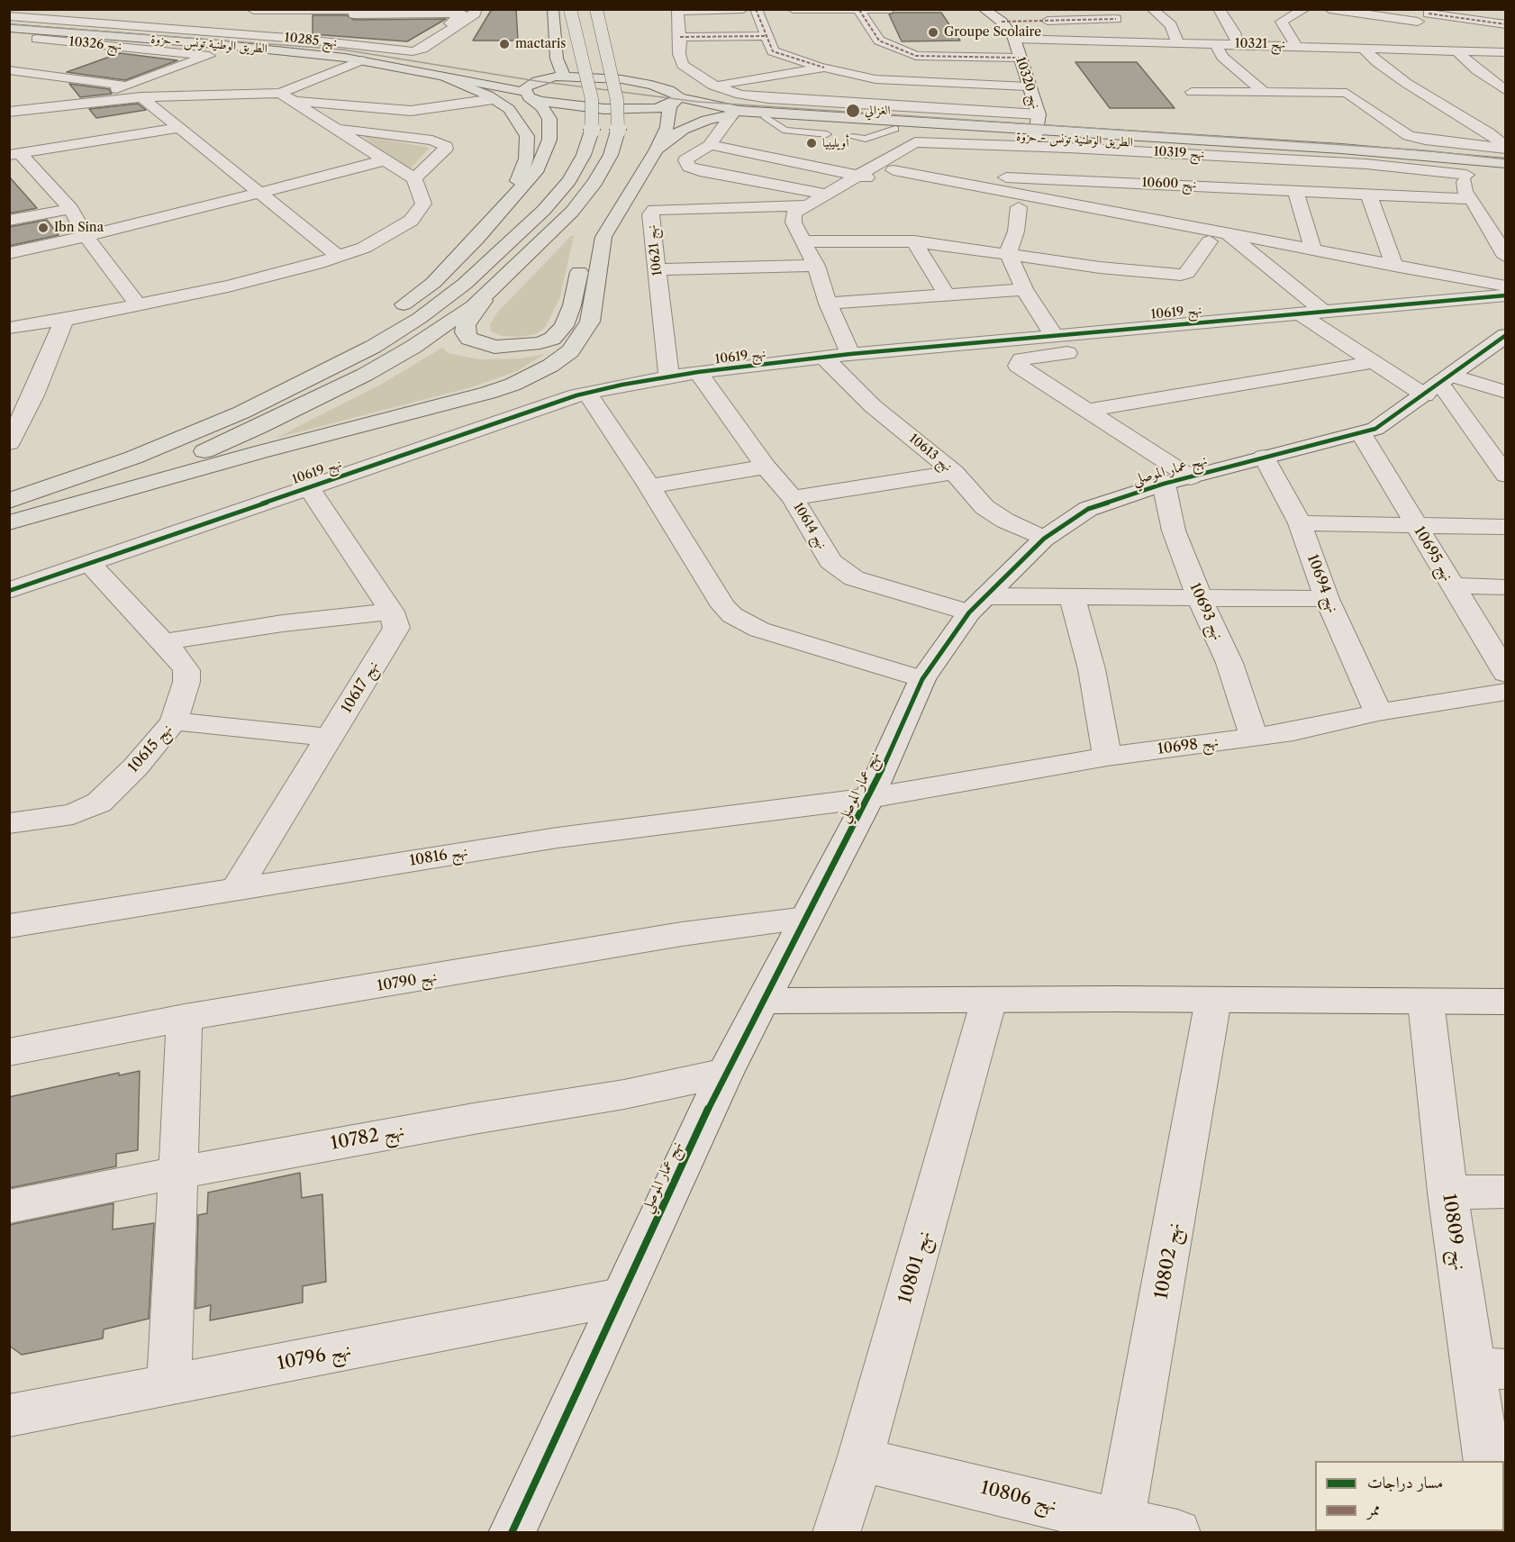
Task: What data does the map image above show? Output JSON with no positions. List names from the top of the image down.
{
  "streets": {
    "main road": ["الطريق الوطنية تونس - حزوة"],
    "street": [
      "نهج 10285",
      "نهج 10326",
      "نهج 10321",
      "نهج 10320",
      "نهج 10319",
      "نهج 10600",
      "نهج 10621",
      "نهج 10619",
      "نهج 10613",
      "نهج عمار الموصلي",
      "نهج 10614",
      "نهج 10695",
      "نهج 10694",
      "نهج 10693",
      "نهج 10617",
      "نهج 10698",
      "نهج 10615",
      "نهج 10816",
      "نهج 10790",
      "نهج 10782",
      "نهج 10809",
      "نهج 10802",
      "نهج 10801",
      "نهج 10796",
      "نهج 10806"
    ]
  },
  "crossings": [
    ["الطريق الوطنية تونس - حزوة", "نهج 10320"],
    ["الطريق الوطنية تونس - حزوة", "نهج 10319"],
    ["نهج 10321", "نهج 10320"],
    ["نهج 10319", "نهج 10600"],
    ["نهج 10319", "نهج 10621"],
    ["نهج 10621", "نهج 10619"],
    ["نهج 10619", "نهج 10613"],
    ["نهج 10619", "نهج 10614"],
    ["نهج 10619", "نهج 10615"],
    ["نهج 10613", "نهج عمار الموصلي"],
    ["نهج عمار الموصلي", "نهج 10614"],
    ["نهج عمار الموصلي", "نهج 10695"],
    ["نهج عمار الموصلي", "نهج 10694"],
    ["نهج عمار الموصلي", "نهج 10693"],
    ["نهج عمار الموصلي", "نهج 10698"],
    ["نهج عمار الموصلي", "نهج 10816"],
    ["نهج عمار الموصلي", "نهج 10790"],
    ["نهج عمار الموصلي", "نهج 10782"],
    ["نهج عمار الموصلي", "نهج 10796"],
    ["نهج 10614", "نهج 10694"],
    ["نهج 10614", "نهج 10693"],
    ["نهج 10694", "نهج 10698"],
    ["نهج 10693", "نهج 10698"],
    ["نهج 10617", "نهج 10816"],
    ["نهج 10698", "نهج 10816"],
    ["نهج 10802", "نهج 10806"],
    ["نهج 10801", "نهج 10806"]
  ],
  "places": [
    "Groupe Scolaire",
    "mactaris",
    "الغزالي",
    "أويليبيا",
    "Ibn Sina"
  ],
  "legend": ["مسار دراجات", "ممر"]
}
